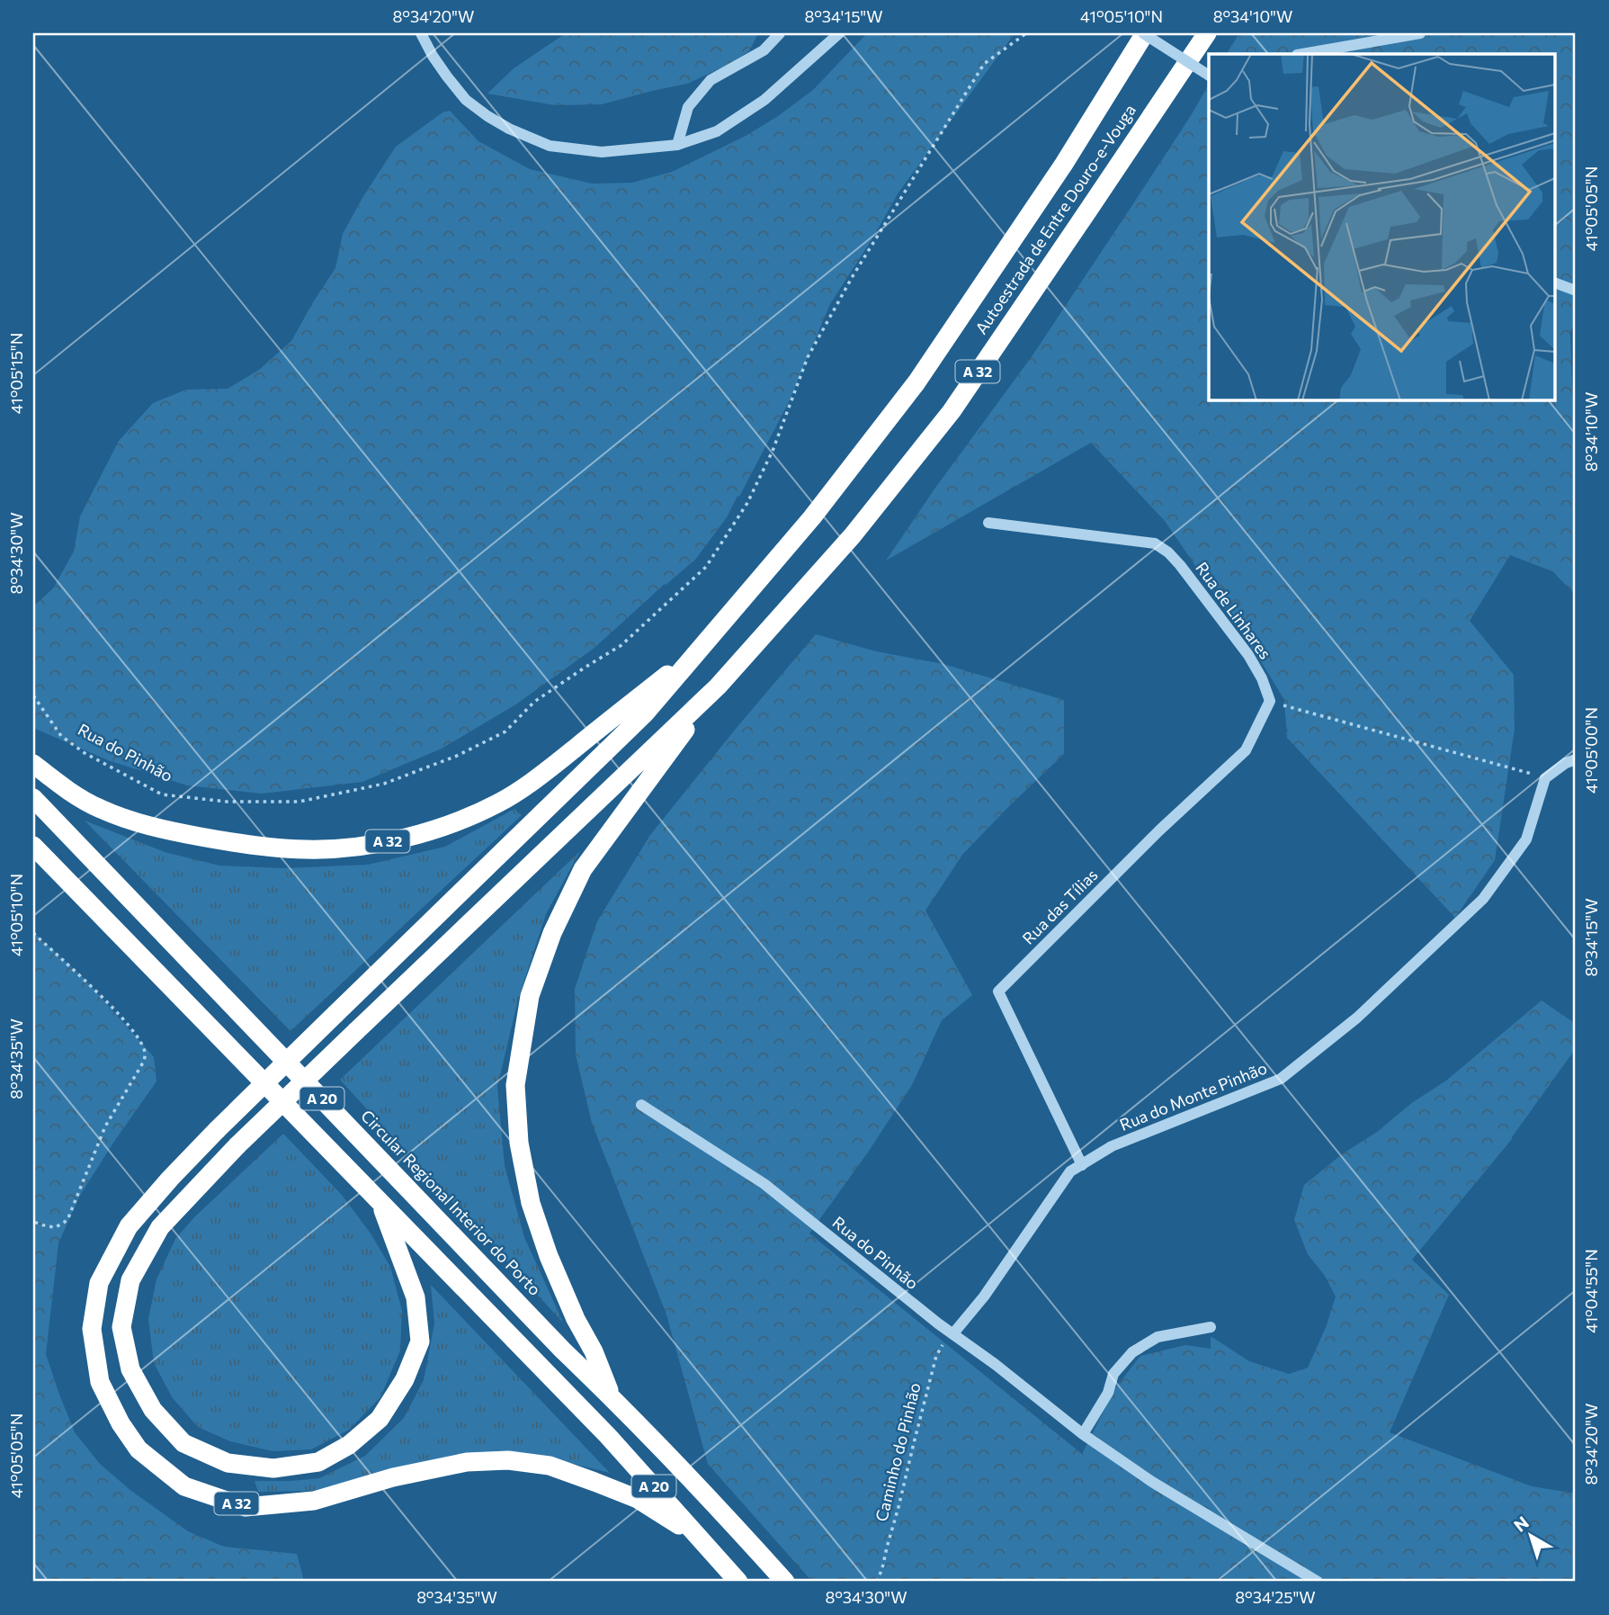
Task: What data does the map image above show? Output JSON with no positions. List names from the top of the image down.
{
  "streets": {
    "highway": [
      "Autoestrada de Entre Douro-e-Vouga",
      "A 32",
      "A 20",
      "Circular Regional Interior do Porto"
    ],
    "street": [
      "Rua de Linhares",
      "Rua do Pinhão",
      "Rua das Tílias",
      "Rua do Monte Pinhão"
    ],
    "path": ["Caminho do Pinhão"]
  },
  "crossings": [
    ["Autoestrada de Entre Douro-e-Vouga", "A 32"],
    ["A 32", "A 20"],
    ["A 32", "Circular Regional Interior do Porto"],
    ["Rua de Linhares", "Rua das Tílias"],
    ["Rua do Pinhão", "Rua do Monte Pinhão"],
    ["Rua do Pinhão", "Caminho do Pinhão"],
    ["Rua das Tílias", "Rua do Monte Pinhão"],
    ["Rua do Monte Pinhão", "Caminho do Pinhão"]
  ],
  "north": "top left",
  "coordinates": [
    "8°34'20\"W",
    "8°34'15\"W",
    "41°05'10\"N",
    "8°34'10\"W",
    "41°05'05\"N",
    "41°05'15\"N",
    "8°34'30\"W",
    "41°05'00\"N",
    "8°34'35\"W",
    "41°04'55\"N",
    "8°34'25\"W"
  ]
}
